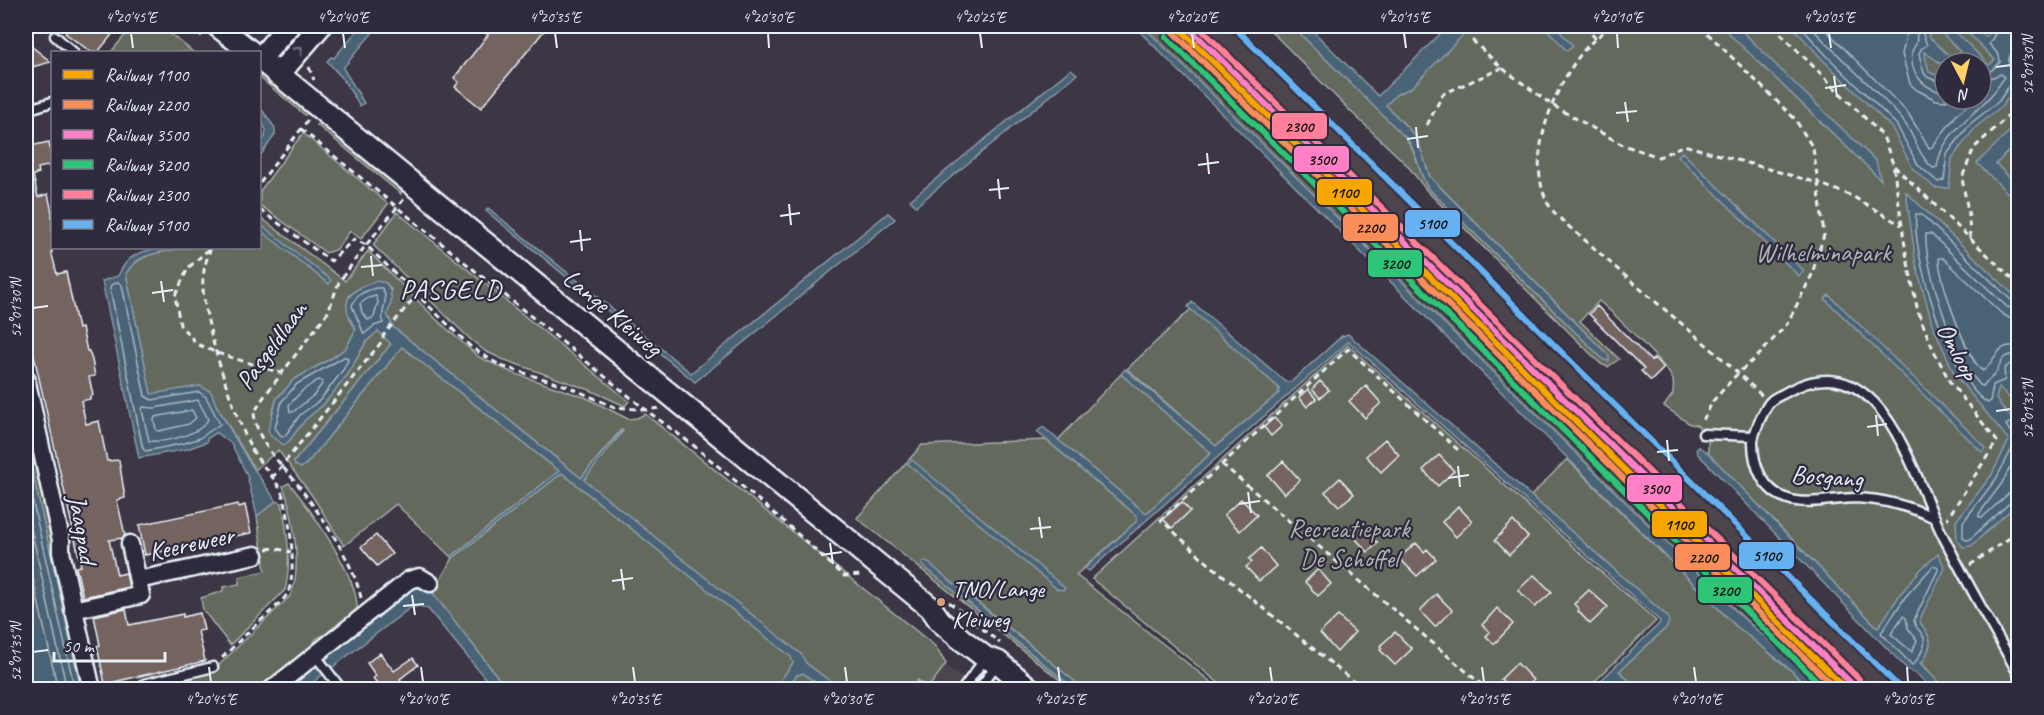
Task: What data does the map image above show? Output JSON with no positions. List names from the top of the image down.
{
  "streets": {
    "street": ["Lange Kleiweg", "Jaagpad", "Keereweer"],
    "lane": ["Bosgang"],
    "path": ["Pasgeldlaan", "Omloop"]
  },
  "crossings": [
    ["Lange Kleiweg", "Pasgeldlaan"],
    ["Jaagpad", "Keereweer"]
  ],
  "districts": ["PASGELD"],
  "parks": ["Wilhelminapark", "Recreatiepark De Schoffel"],
  "places": ["TNO/Lange Kleiweg"],
  "lines": [
    "rail line 1100",
    "rail line 3500",
    "rail line 2300",
    "rail line 5100",
    "rail line 2200",
    "rail line 3200"
  ],
  "legend": [
    "Railway 1100",
    "Railway 2200",
    "Railway 3500",
    "Railway 3200",
    "Railway 2300",
    "Railway 5100"
  ],
  "scale_bar": "50 m",
  "north": "bottom",
  "coordinates": [
    "4°20'45\"E",
    "4°20'40\"E",
    "4°20'35\"E",
    "4°20'30\"E",
    "4°20'25\"E",
    "4°20'20\"E",
    "4°20'15\"E",
    "4°20'10\"E",
    "4°20'05\"E",
    "52°01'30\"N",
    "52°01'35\"N"
  ]
}
